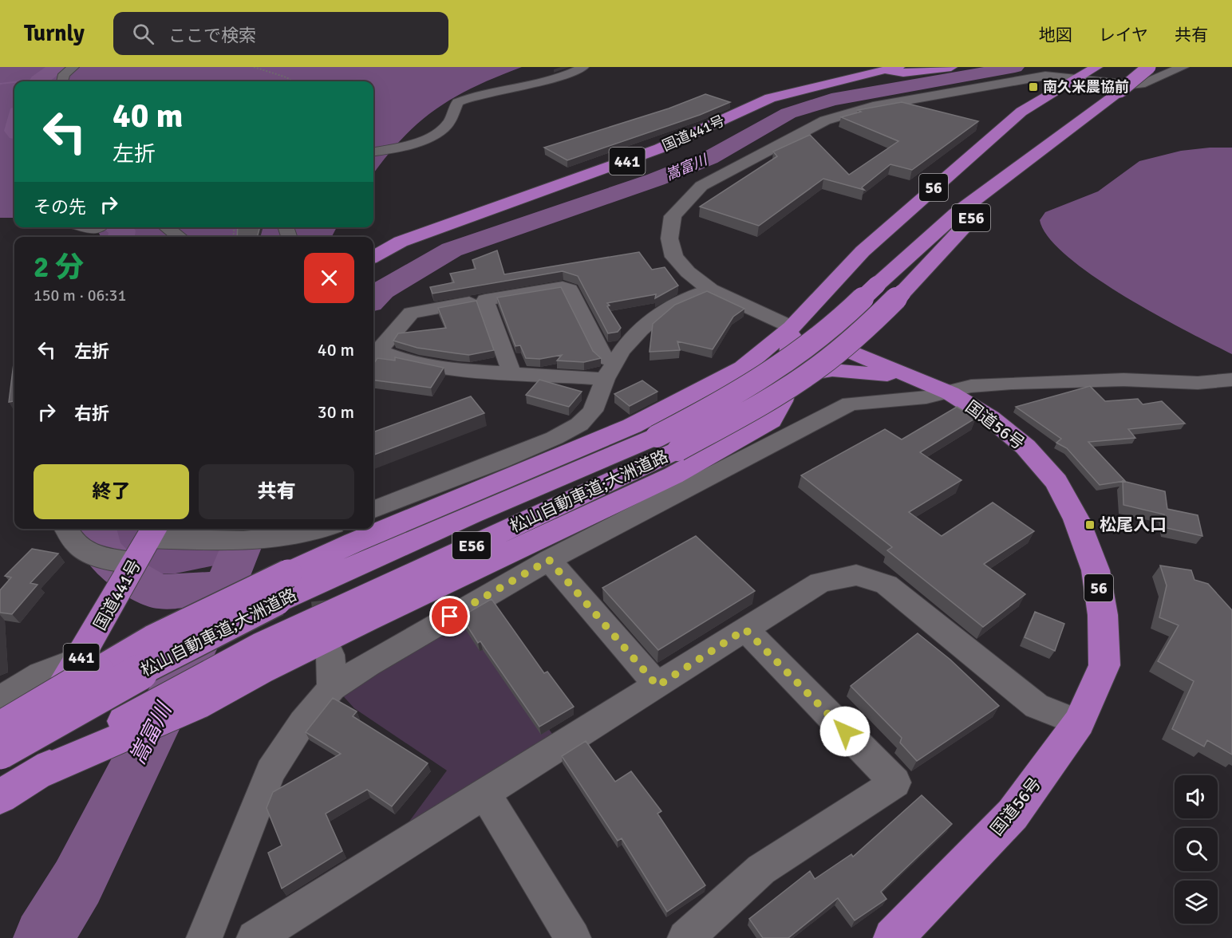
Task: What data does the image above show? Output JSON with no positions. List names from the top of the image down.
{
  "streets": {
    "highway": [
      "国道441号",
      "441",
      "56",
      "E56",
      "国道56号",
      "松山自動車道;大洲道路"
    ]
  },
  "crossings": [
    ["56", "国道56号"]
  ],
  "water": ["嵩富川"],
  "places": {
    "transit": ["南久米農協前", "松尾入口"]
  },
  "page": {
    "header": "Turnly",
    "search": "ここで検索",
    "nav": ["地図", "レイヤ", "共有"],
    "turn": ["40 m", "左折"],
    "then": "その先",
    "heading": ["2 分", "150 m · 06:31"],
    "list": [
      {
        "name": "左折",
        "value": "40 m"
      },
      {
        "name": "右折",
        "value": "30 m"
      }
    ],
    "buttons": ["終了", "共有"]
  }
}
